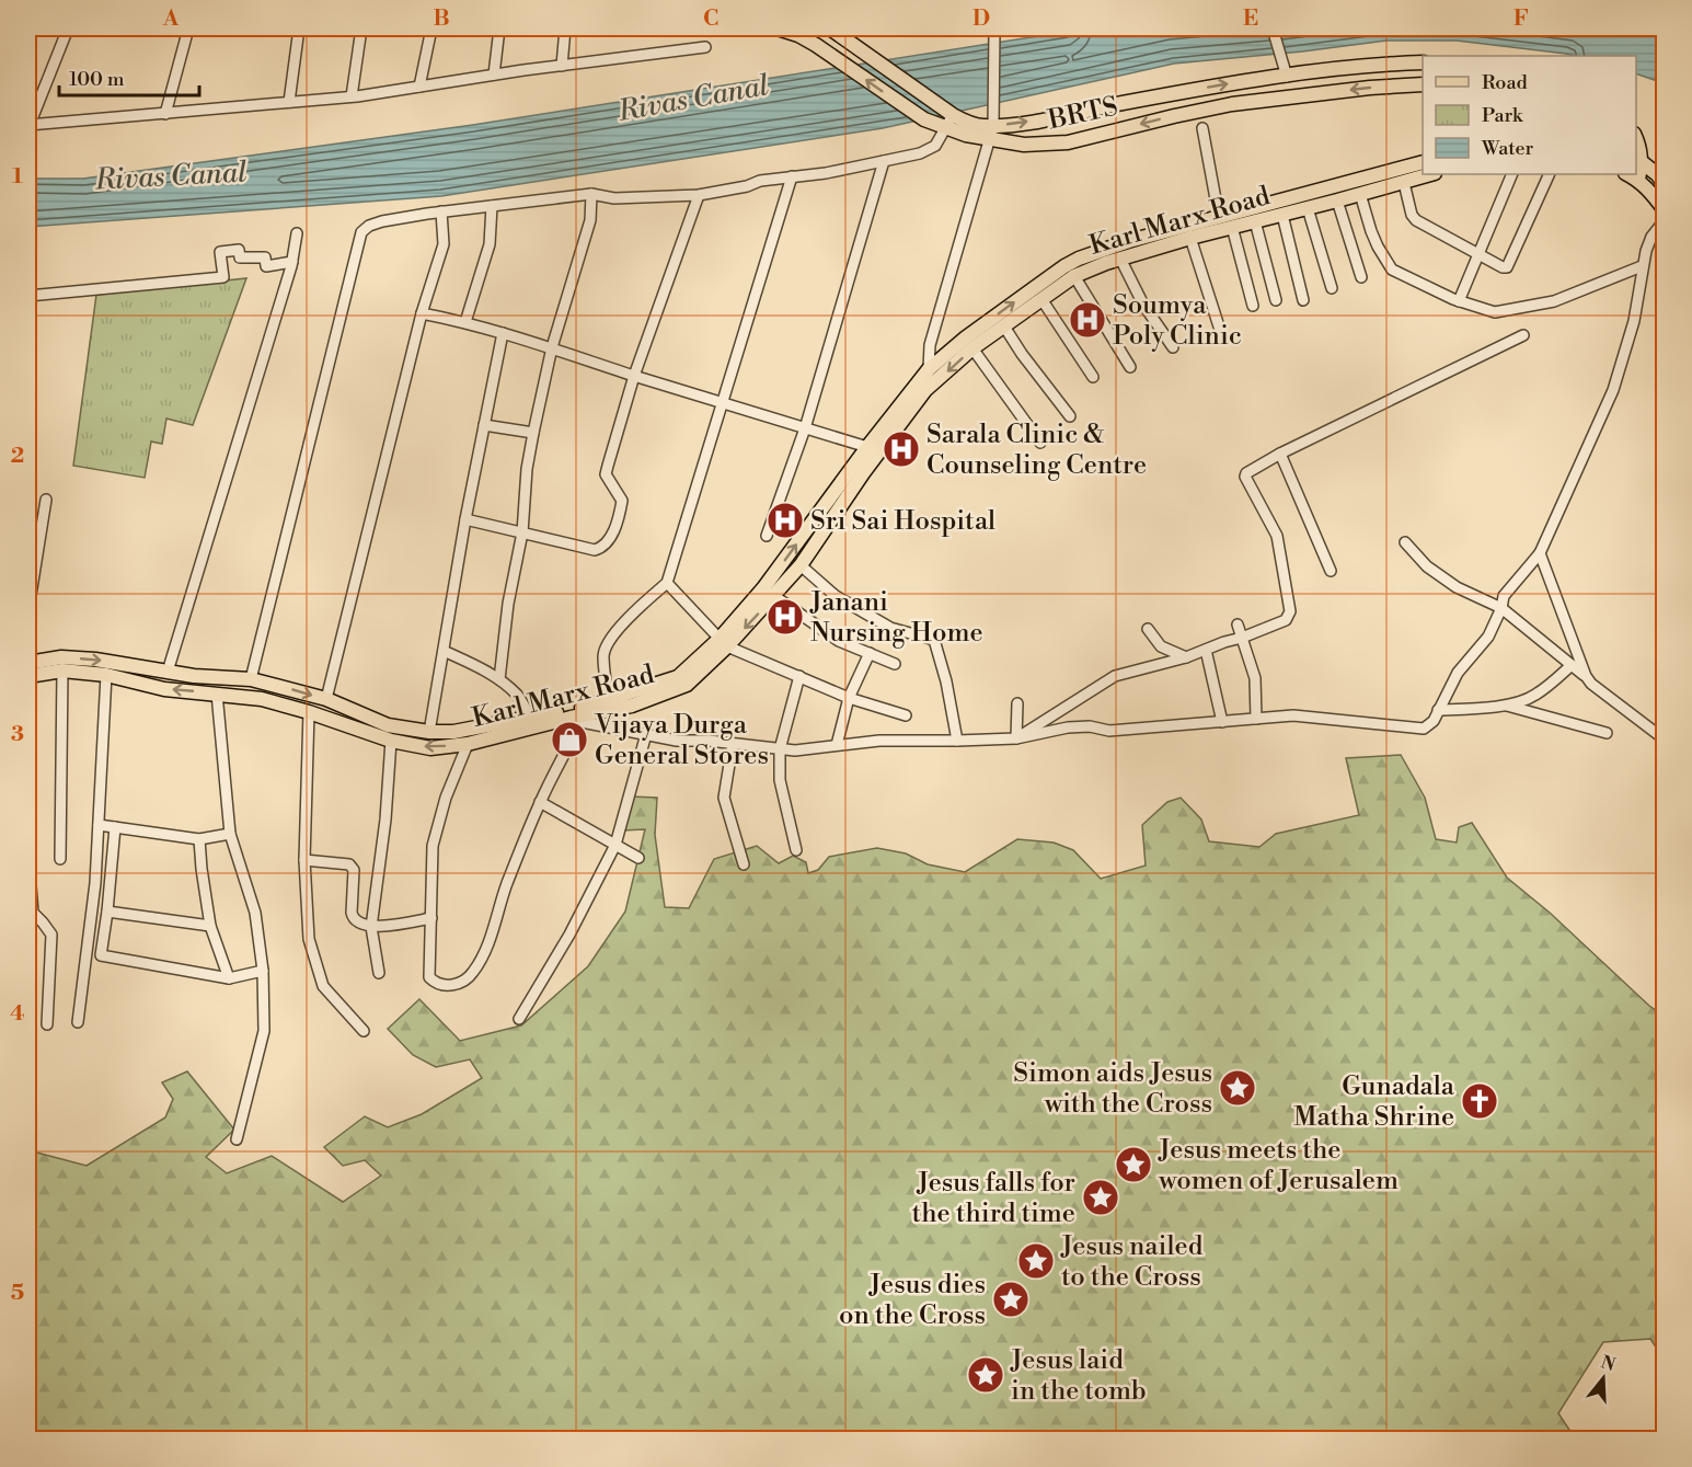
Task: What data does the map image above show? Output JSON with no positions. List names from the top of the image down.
{
  "streets": {
    "main road": ["BRTS", "Karl Marx Road"]
  },
  "water": ["Rivas Canal"],
  "places": {
    "hospital": [
      "Soumya Poly Clinic",
      "Sarala Clinic & Counseling Centre",
      "Sri Sai Hospital",
      "Janani Nursing Home"
    ],
    "shop": ["Vijaya Durga General Stores"],
    "place": [
      "Simon aids Jesus with the Cross",
      "Jesus meets the women of Jerusalem",
      "Jesus falls for the third time",
      "Jesus nailed to the Cross",
      "Jesus dies on the Cross",
      "Jesus laid in the tomb"
    ],
    "church": ["Gunadala Matha Shrine"]
  },
  "legend": ["Road", "Park", "Water"],
  "scale_bar": "100 m",
  "north": "top",
  "grid": {
    "columns": [
      "A",
      "B",
      "C",
      "D",
      "E",
      "F"
    ],
    "rows": [
      "1",
      "2",
      "3",
      "4",
      "5"
    ]
  }
}
